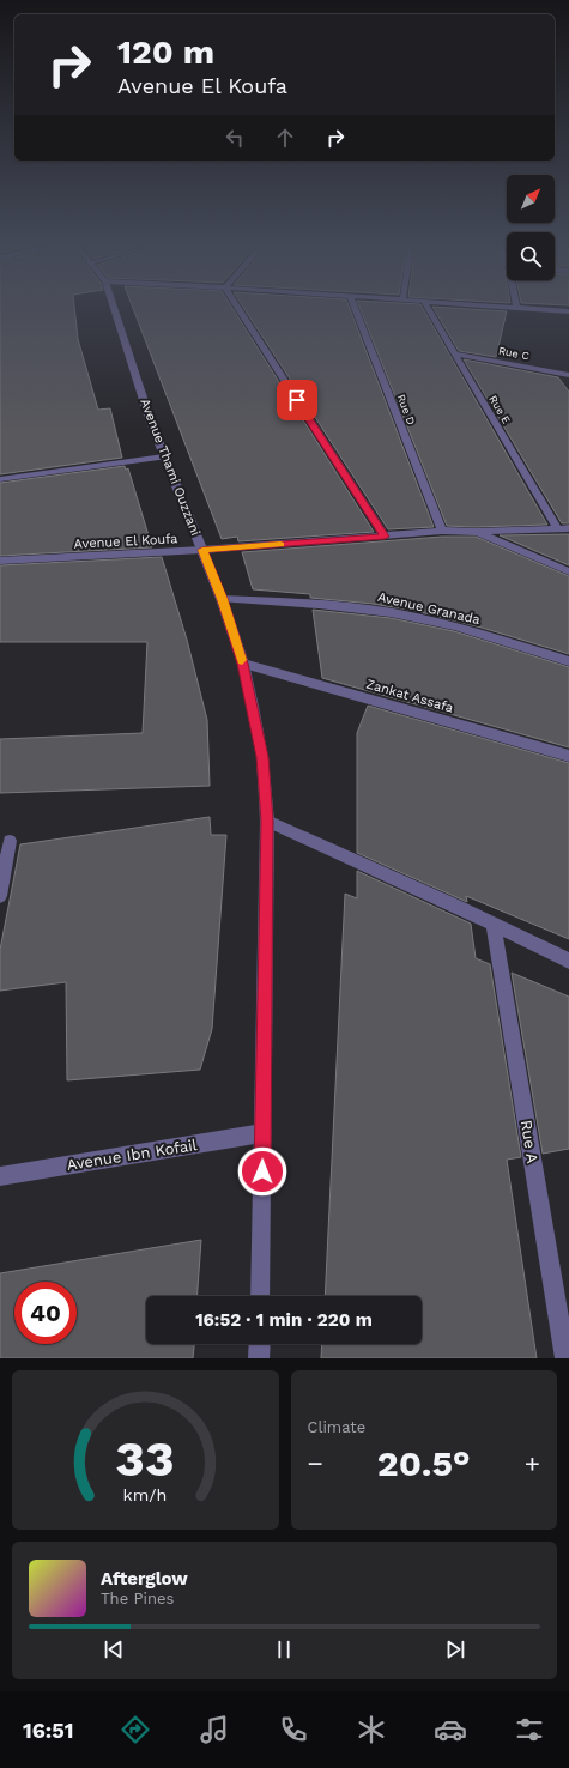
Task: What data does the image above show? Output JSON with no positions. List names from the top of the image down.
{
  "streets": {
    "street": [
      "Rue C",
      "Rue D",
      "Rue E",
      "Avenue Thami Ouzzani",
      "Avenue El Koufa",
      "Avenue Granada",
      "Zankat Assafa",
      "Rue A",
      "Avenue Ibn Kofail"
    ]
  },
  "crossings": [
    ["Rue C", "Rue E"],
    ["Rue D", "Avenue El Koufa"],
    ["Rue E", "Avenue El Koufa"],
    ["Avenue Thami Ouzzani", "Avenue El Koufa"],
    ["Avenue Thami Ouzzani", "Avenue Granada"],
    ["Avenue Thami Ouzzani", "Zankat Assafa"],
    ["Avenue Thami Ouzzani", "Avenue Ibn Kofail"]
  ],
  "north": "top right",
  "page": {
    "turn": ["120 m", "Avenue El Koufa"],
    "limit": "40",
    "trip": "16:52 · 1 min · 220 m",
    "tile": "Climate",
    "heat": ["−", "20.5°", "+"],
    "song": ["Afterglow", "The Pines"],
    "tabs": "16:51",
    "gauge": ["33", "km/h"]
  }
}
